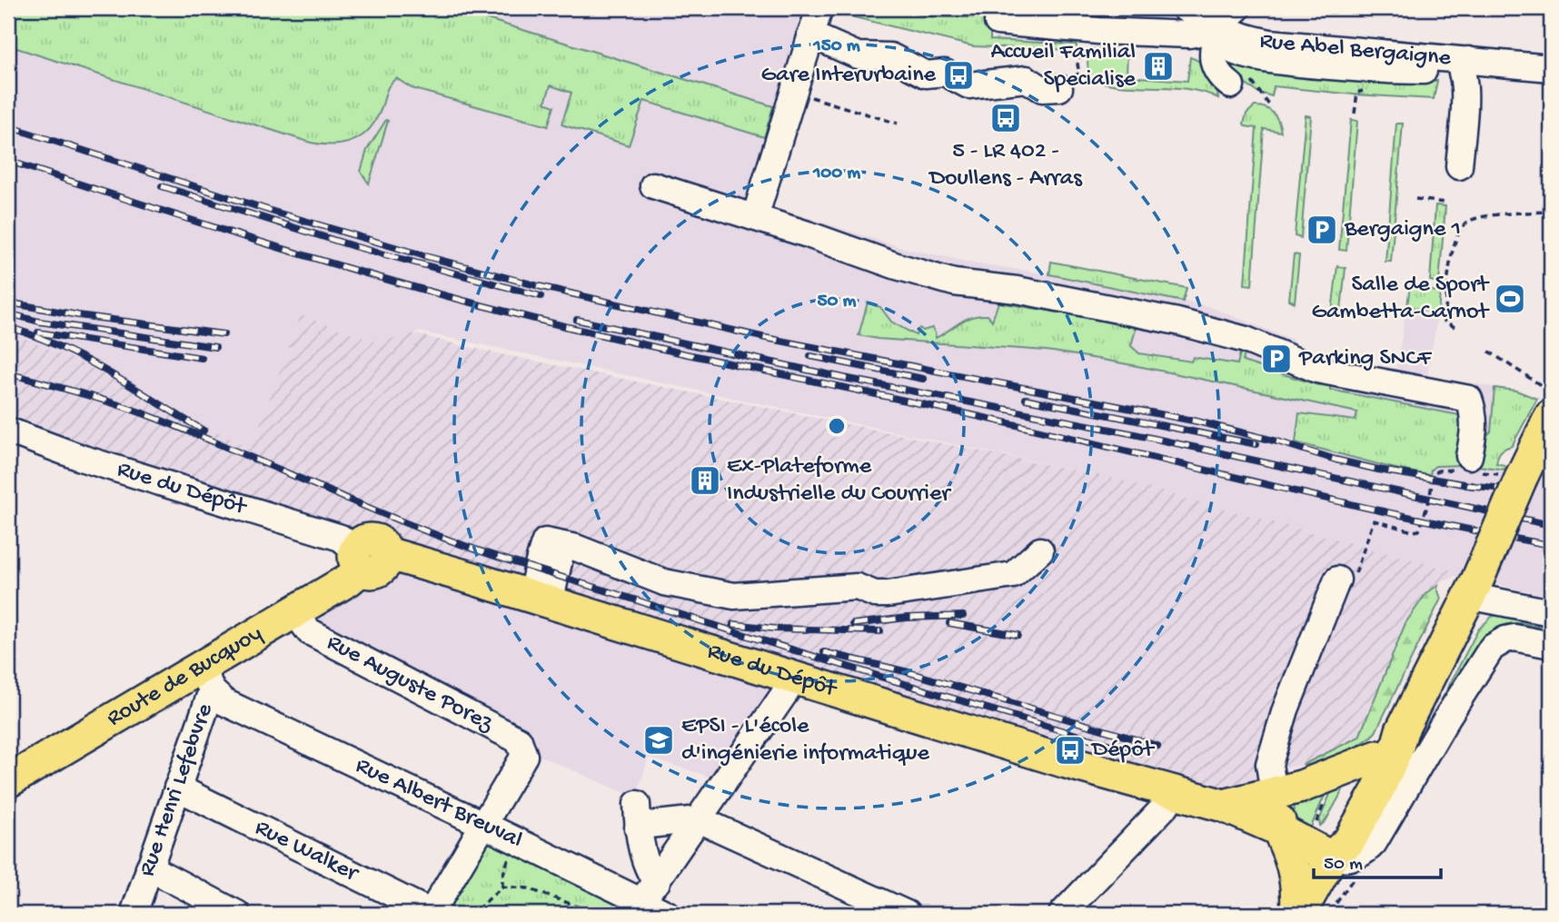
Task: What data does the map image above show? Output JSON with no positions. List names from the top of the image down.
{
  "streets": {
    "main road": ["Rue du Dépôt", "Route de Bucquoy"],
    "street": [
      "Rue Abel Bergaigne",
      "Rue Auguste Porez",
      "Rue Henri Lefebvre",
      "Rue Albert Breuval",
      "Rue Walker"
    ]
  },
  "crossings": [
    ["Rue du Dépôt", "Route de Bucquoy"],
    ["Route de Bucquoy", "Rue Auguste Porez"],
    ["Route de Bucquoy", "Rue Henri Lefebvre"],
    ["Route de Bucquoy", "Rue Albert Breuval"],
    ["Rue Auguste Porez", "Rue Albert Breuval"],
    ["Rue Henri Lefebvre", "Rue Albert Breuval"],
    ["Rue Henri Lefebvre", "Rue Walker"]
  ],
  "places": {
    "building": ["Accueil Familial Specialise", "Ex-Plateforme Industrielle du Courrier"],
    "bus stop": ["Gare Interurbaine", "5 - LR 402 - Doullens - Arras", "Dépôt"],
    "parking": ["Bergaigne 1", "Parking SNCF"],
    "sports": ["Salle de Sport Gambetta-Carnot"],
    "school or university": ["EPSI - L'école d'ingénierie informatique"]
  },
  "scale_bar": "50 m",
  "rings": ["150 m", "100 m", "50 m"]
}
